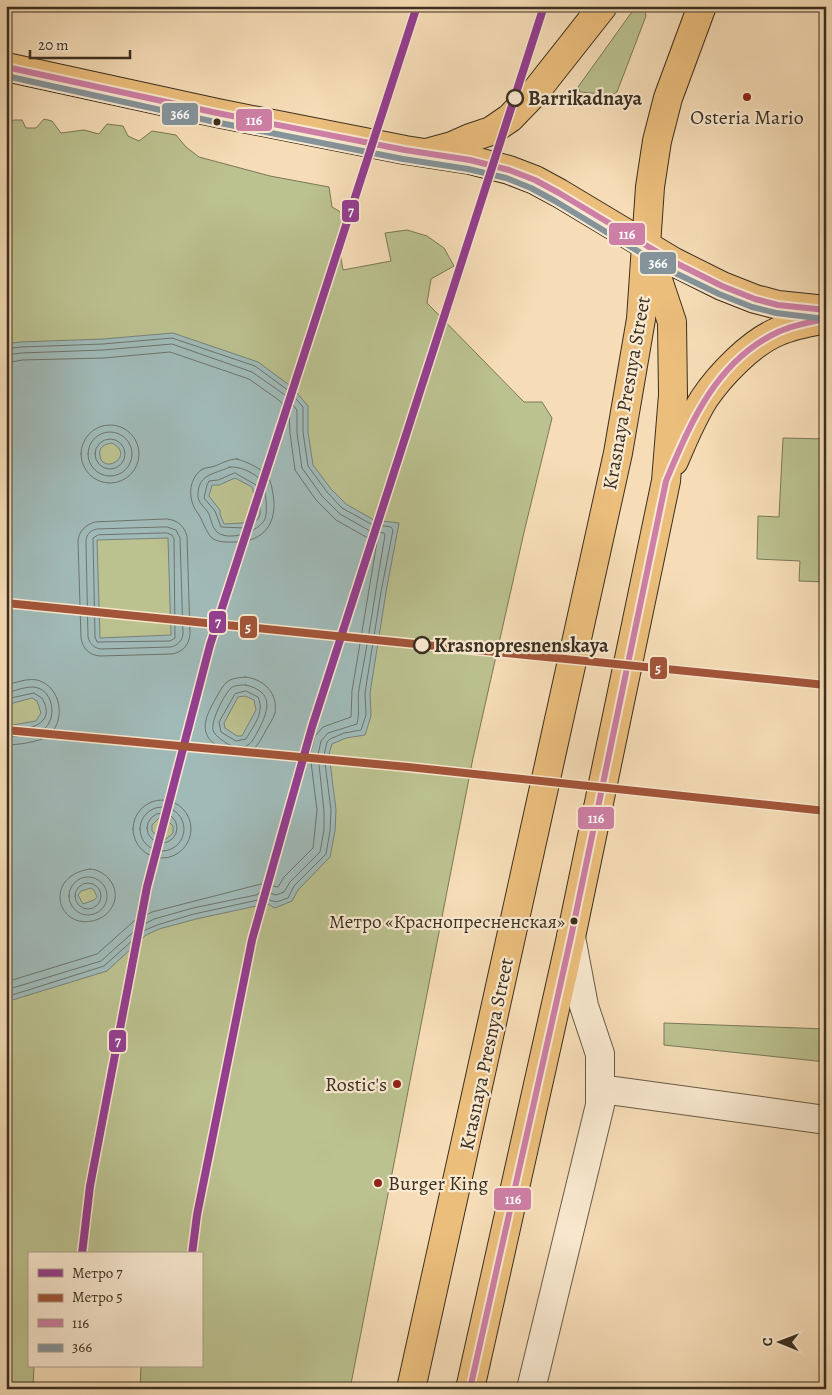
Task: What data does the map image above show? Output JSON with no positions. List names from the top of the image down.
{
  "streets": {
    "main road": ["Krasnaya Presnya Street"]
  },
  "places": [
    "Osteria Mario",
    "Barrikadnaya",
    "Krasnopresnenskaya",
    "Метро «Краснопресненская»",
    "Rostic's",
    "Burger King"
  ],
  "lines": [
    "metro line 7",
    "transit line 116",
    "transit line 366",
    "metro line 5"
  ],
  "legend": [
    "Метро 7",
    "Метро 5",
    "116",
    "366"
  ],
  "scale_bar": "20 m",
  "north": "left"
}
